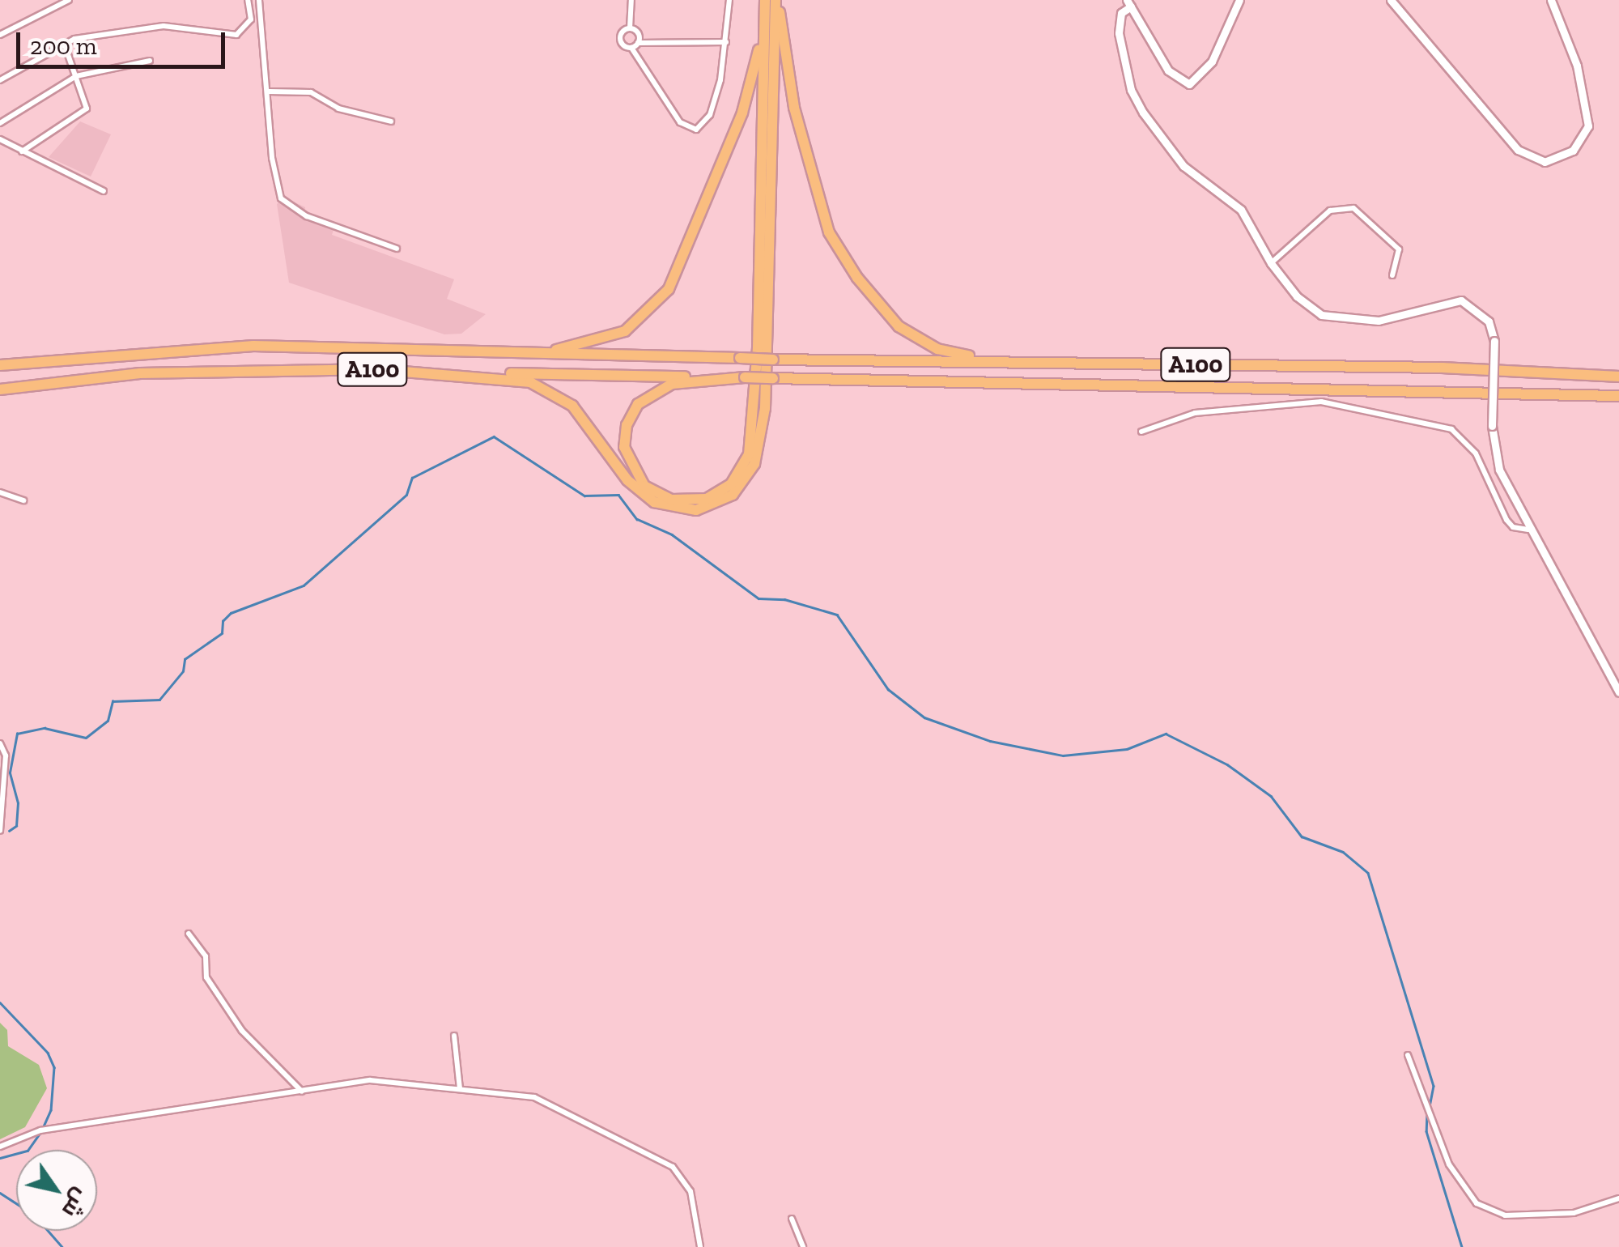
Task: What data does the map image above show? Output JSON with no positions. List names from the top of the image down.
{
  "streets": {
    "highway": ["A100"]
  },
  "scale_bar": "200 m",
  "north": "bottom right"
}
